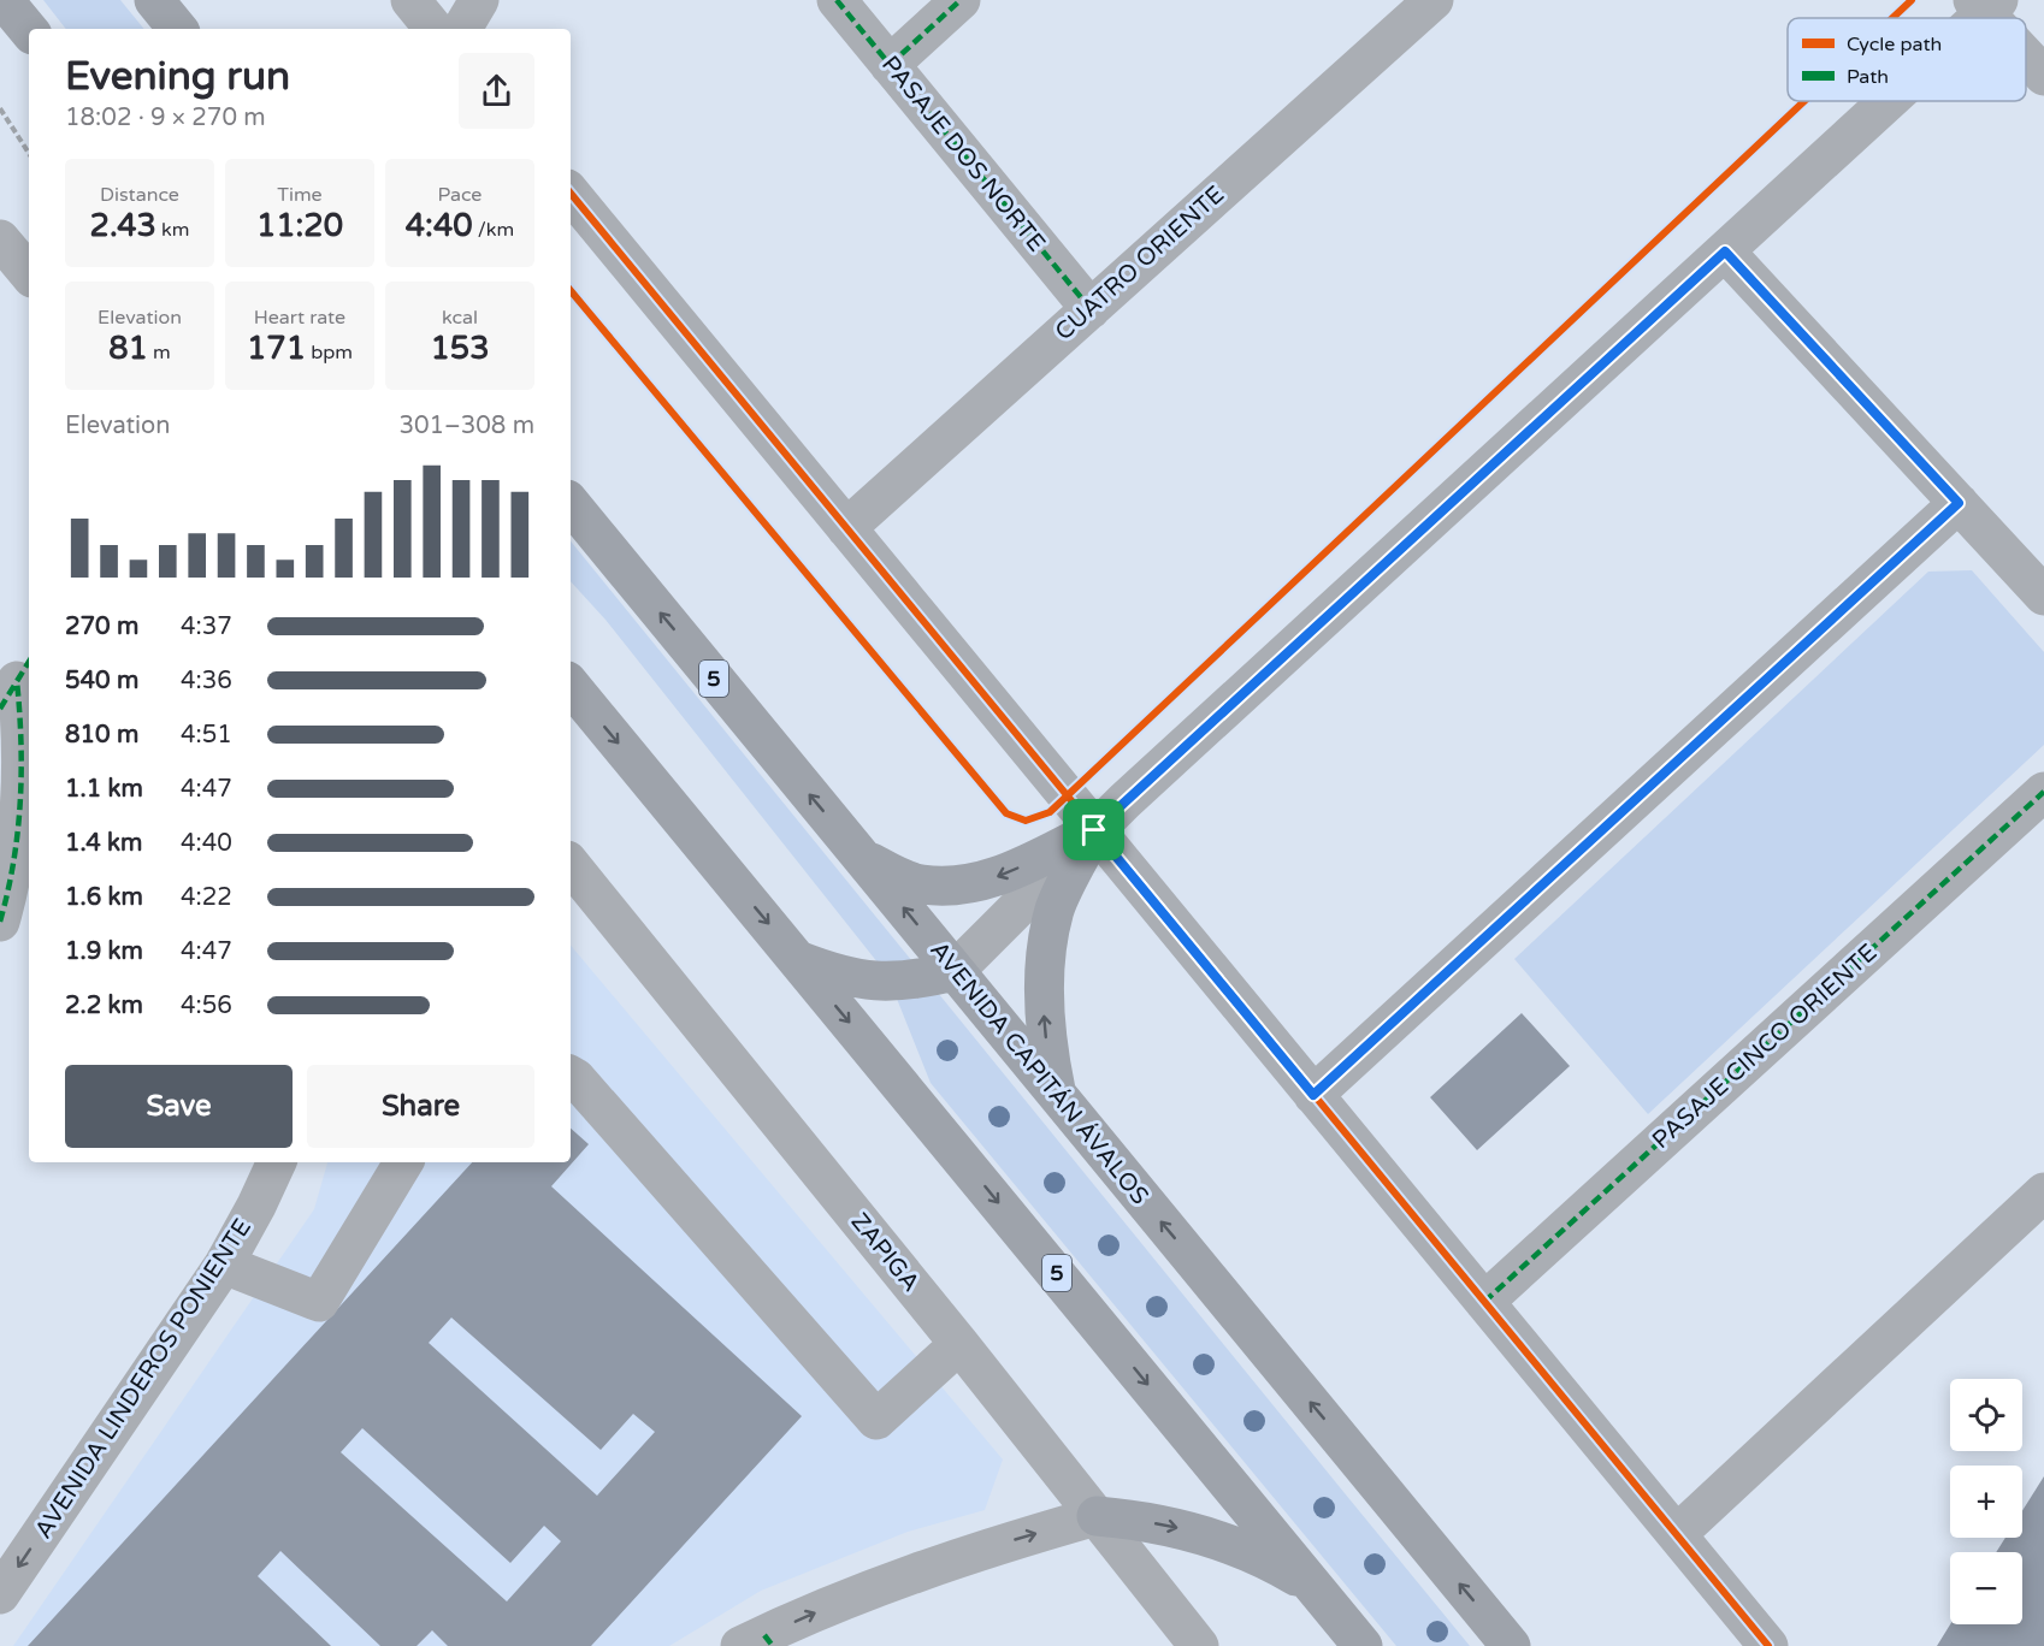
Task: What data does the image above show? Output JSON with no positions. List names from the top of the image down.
{
  "streets": {
    "highway": ["5", "AVENIDA CAPITÁN ÁVALOS"],
    "street": [
      "PASAJE DOS NORTE",
      "CUATRO ORIENTE",
      "PASAJE CINCO ORIENTE",
      "ZAPIGA",
      "AVENIDA LINDEROS PONIENTE"
    ]
  },
  "crossings": [
    ["PASAJE DOS NORTE", "CUATRO ORIENTE"]
  ],
  "one_way": ["AVENIDA LINDEROS PONIENTE"],
  "legend": ["Cycle path", "Path"],
  "page": {
    "heading": ["Evening run", "18:02 · 9 × 270 m"],
    "stats": [
      ["Distance", "2.43 km"],
      ["Time", "11:20"],
      ["Pace", "4:40 /km"],
      ["Elevation", "81 m"],
      ["Heart rate", "171 bpm"],
      ["kcal", "153"]
    ],
    "chart": ["Elevation", "301–308 m"],
    "list": [
      {
        "name": "270 m",
        "note": "4:37"
      },
      {
        "name": "540 m",
        "note": "4:36"
      },
      {
        "name": "810 m",
        "note": "4:51"
      },
      {
        "name": "1.1 km",
        "note": "4:47"
      },
      {
        "name": "1.4 km",
        "note": "4:40"
      },
      {
        "name": "1.6 km",
        "note": "4:22"
      },
      {
        "name": "1.9 km",
        "note": "4:47"
      },
      {
        "name": "2.2 km",
        "note": "4:56"
      }
    ],
    "buttons": ["Save", "Share"],
    "map_buttons": ["+", "−"]
  }
}
